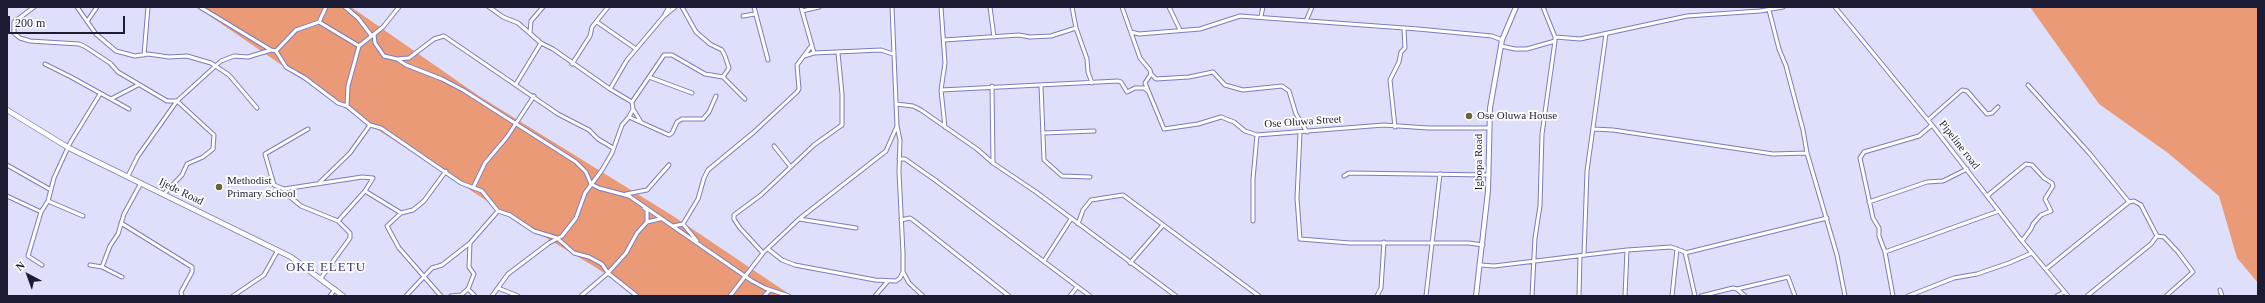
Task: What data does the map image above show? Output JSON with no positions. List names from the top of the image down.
{
  "streets": {
    "main road": ["Ijede Road"],
    "street": ["Ose Oluwa Street", "Pipeline road", "Igbopa Road"]
  },
  "crossings": [
    ["Ose Oluwa Street", "Igbopa Road"]
  ],
  "districts": ["OKE ELETU"],
  "places": ["Ose Oluwa House", "Methodist Primary School"],
  "scale_bar": "200 m",
  "north": "top left"
}
